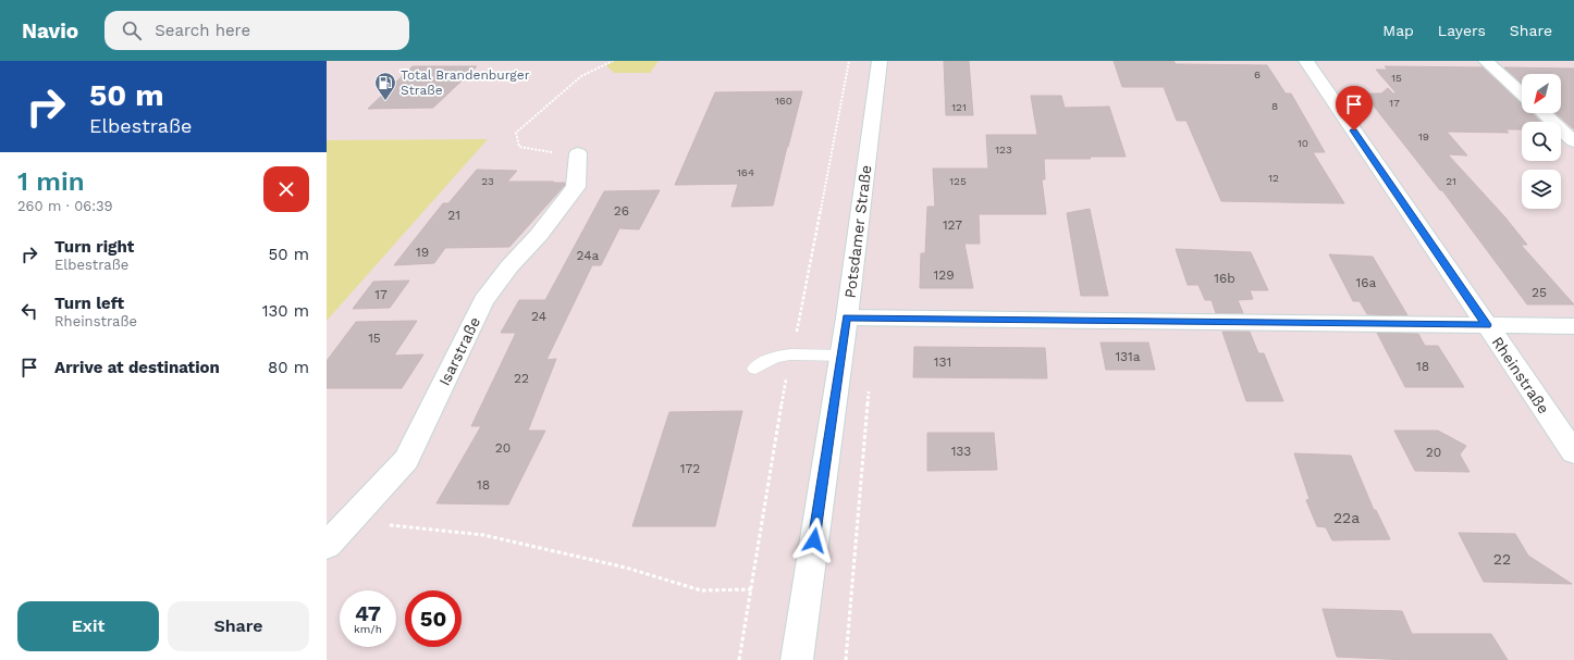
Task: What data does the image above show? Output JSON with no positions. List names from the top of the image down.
{
  "streets": {
    "street": ["Potsdamer Straße", "Isarstraße", "Rheinstraße"]
  },
  "places": {
    "fuel station": ["Total Brandenburger Straße"]
  },
  "house_numbers": [
    "6",
    "15",
    "160",
    "17",
    "8",
    "121",
    "19",
    "10",
    "123",
    "164",
    "12",
    "23",
    "125",
    "21",
    "26",
    "21",
    "127",
    "19",
    "24a",
    "129",
    "16b",
    "16a",
    "25",
    "17",
    "24",
    "15",
    "131a",
    "131",
    "18",
    "22",
    "20",
    "133",
    "20",
    "172",
    "18",
    "22a",
    "22"
  ],
  "north": "bottom left",
  "page": {
    "header": "Navio",
    "search": "Search here",
    "nav": ["Map", "Layers", "Share"],
    "turn": ["50 m", "Elbestraße"],
    "heading": ["1 min", "260 m · 06:39"],
    "list": [
      {
        "name": "Turn right",
        "note": "Elbestraße",
        "value": "50 m"
      },
      {
        "name": "Turn left",
        "note": "Rheinstraße",
        "value": "130 m"
      },
      {
        "name": "Arrive at destination",
        "value": "80 m"
      }
    ],
    "speed": "47 km/h",
    "limit": "50",
    "buttons": ["Exit", "Share"]
  }
}
